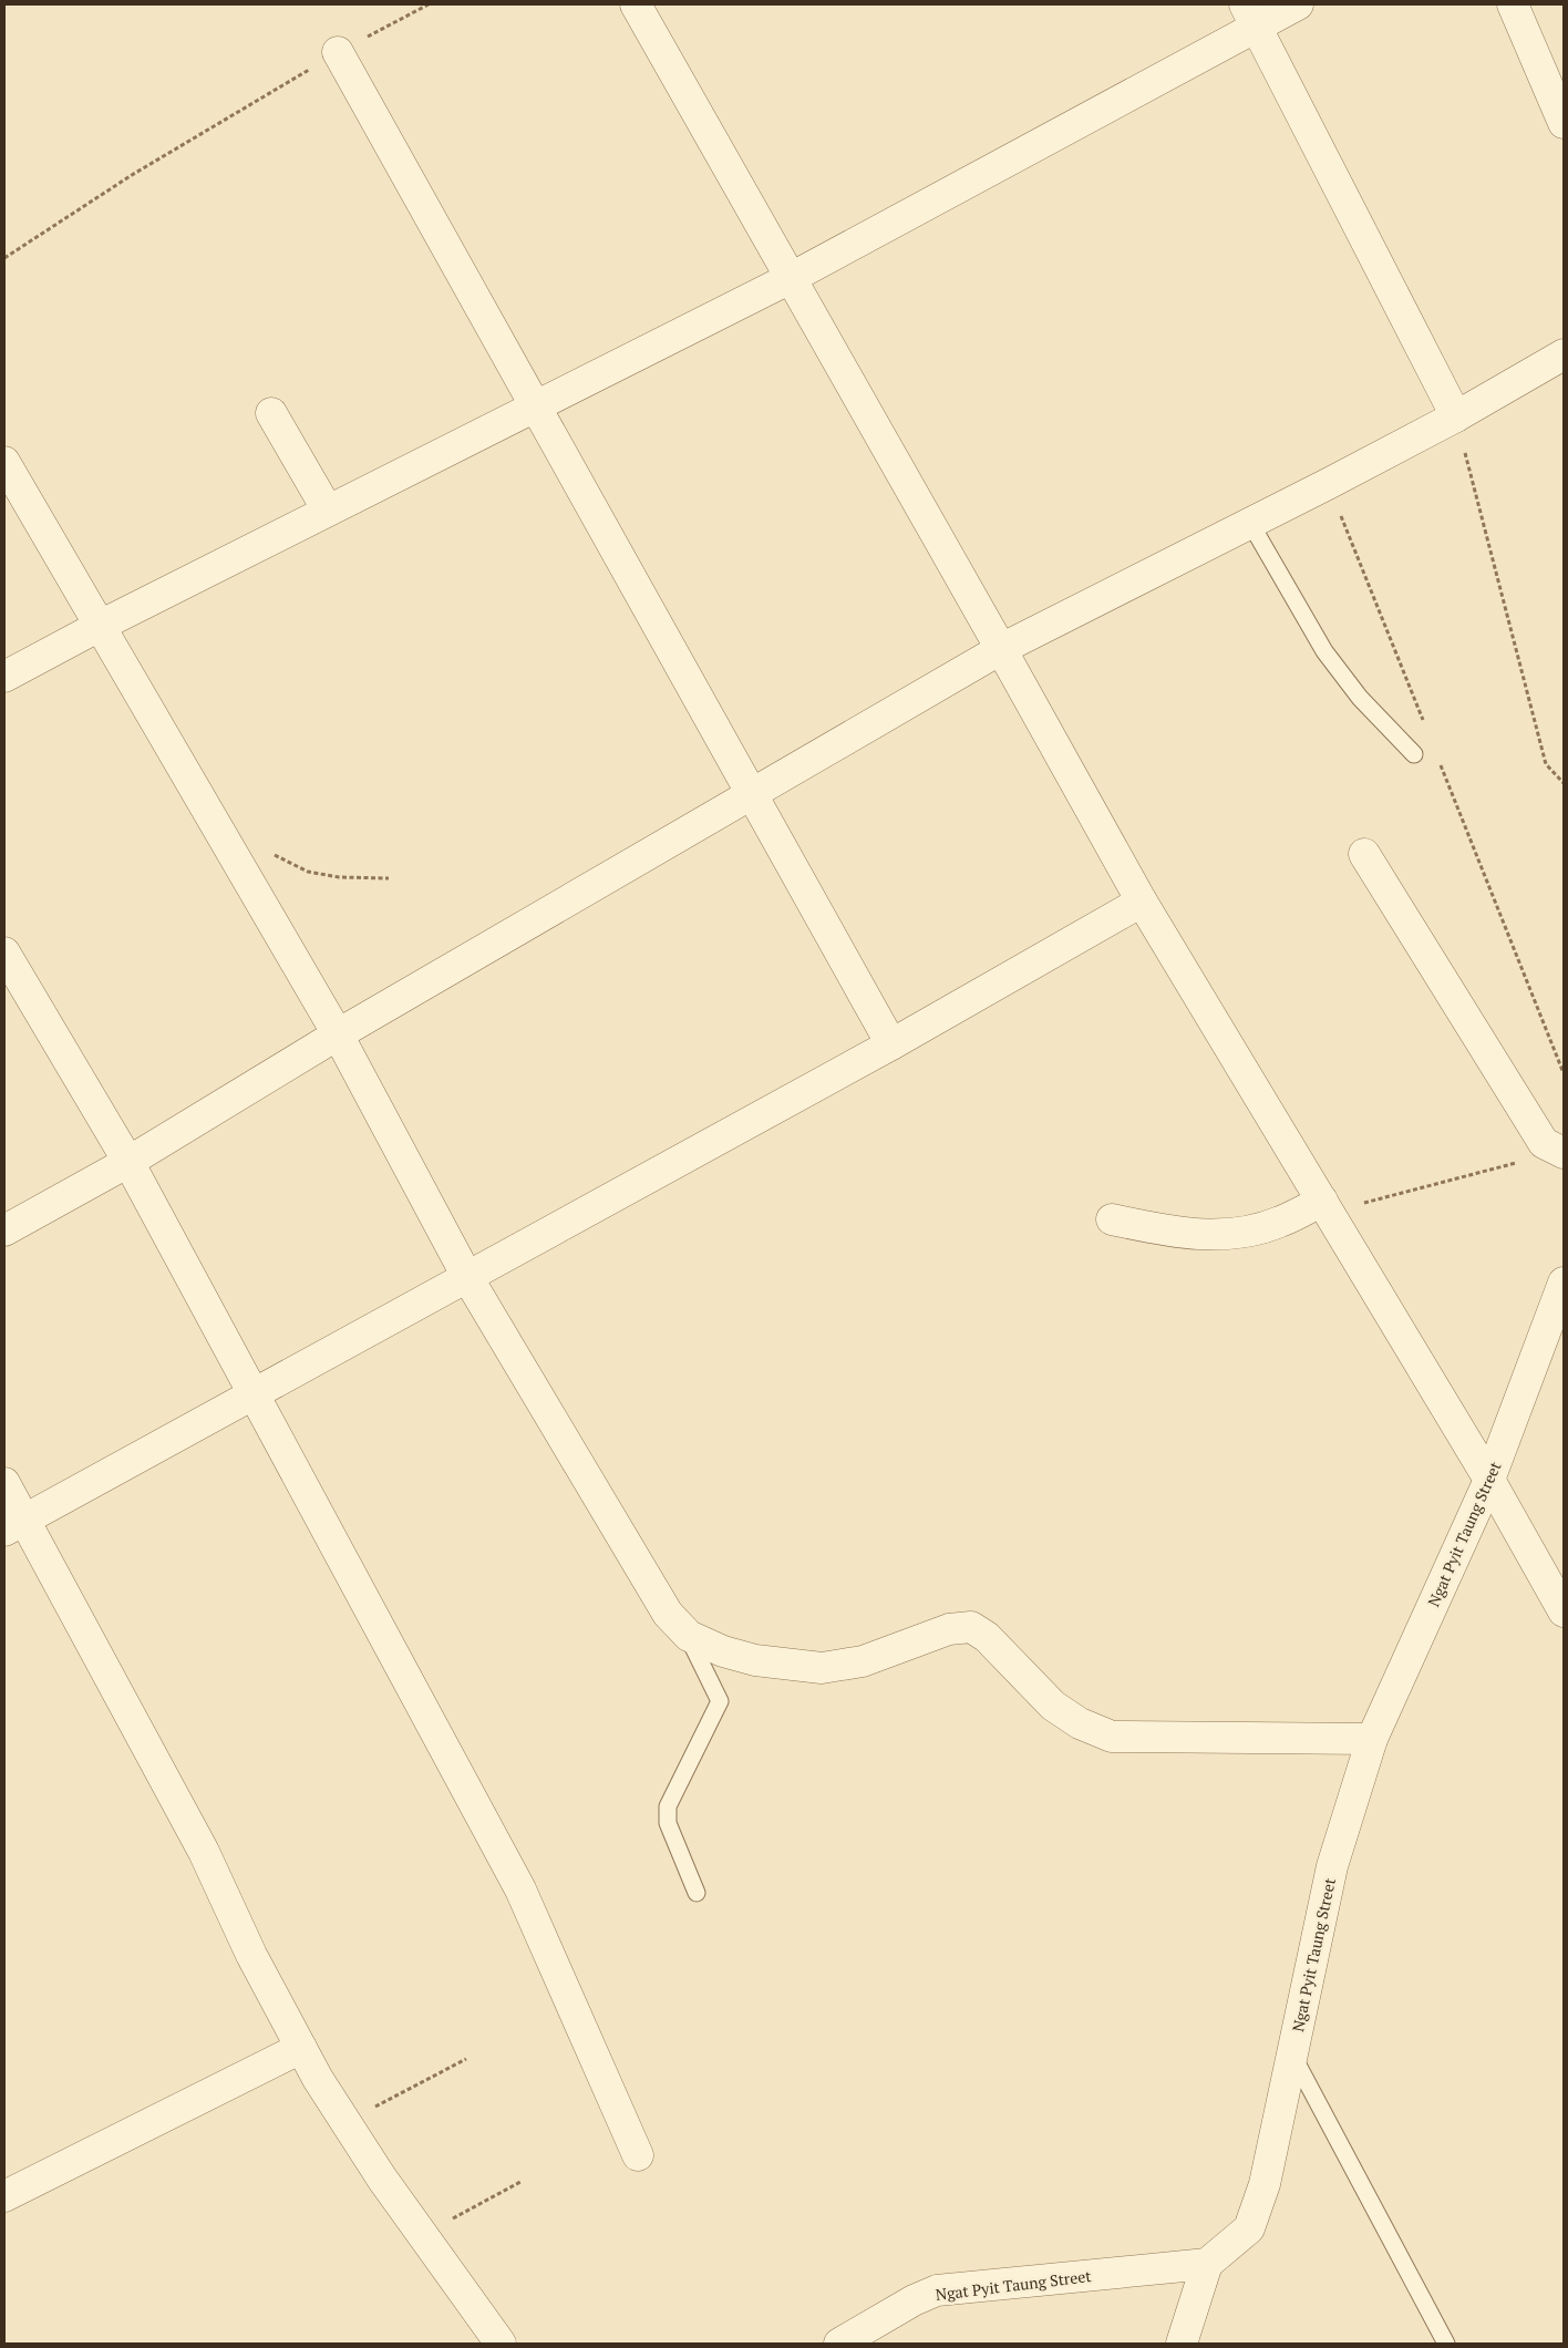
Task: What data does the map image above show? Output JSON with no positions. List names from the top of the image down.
{
  "streets": {
    "street": ["Ngat Pyit Taung Street"]
  }
}
